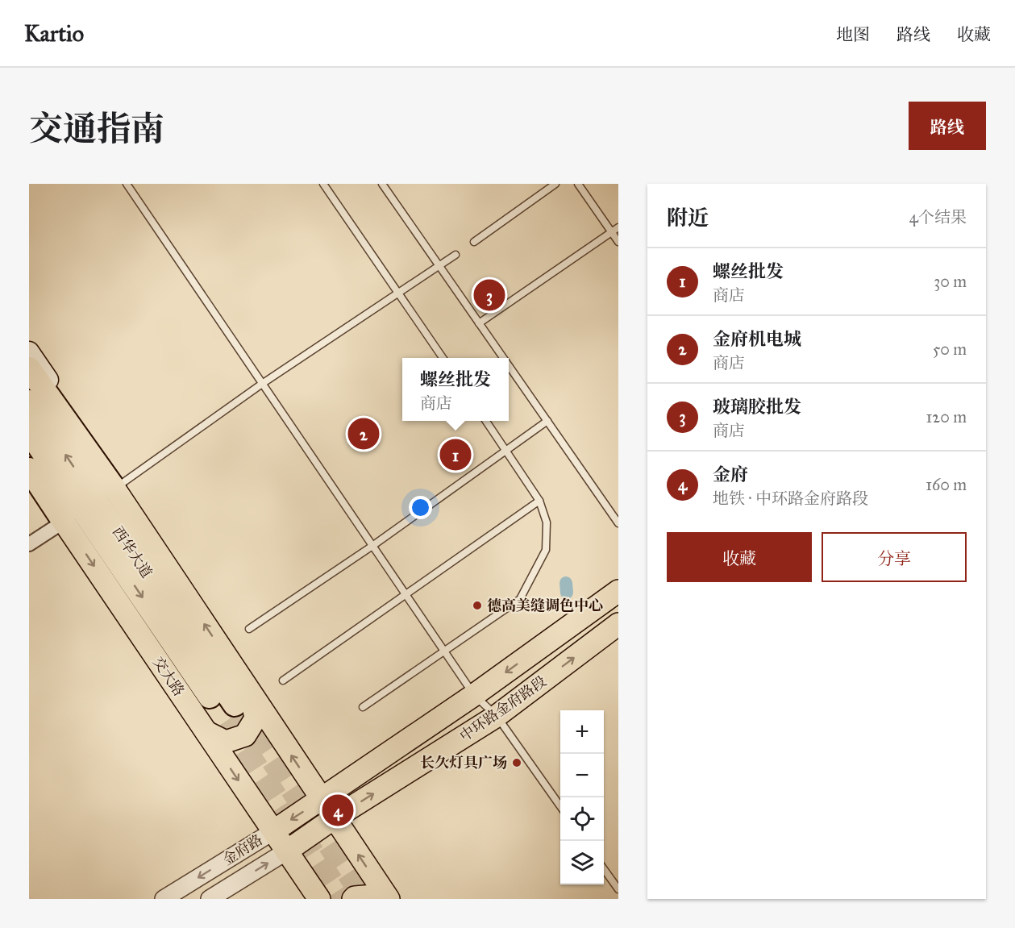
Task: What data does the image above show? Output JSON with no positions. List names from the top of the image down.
{
  "streets": {
    "highway": ["西华大道"],
    "main road": ["交大路", "中环路金府路段", "金府路"]
  },
  "crossings": [
    ["西华大道", "交大路"],
    ["交大路", "中环路金府路段"],
    ["交大路", "金府路"],
    ["中环路金府路段", "金府路"]
  ],
  "places": ["德高美缝调色中心", "长久灯具广场"],
  "page": {
    "header": "Kartio",
    "nav": ["地图", "路线", "收藏"],
    "title": "交通指南",
    "buttons": [
      "路线",
      ["收藏", "分享"]
    ],
    "heading": ["附近", "4个结果"],
    "list": [
      {
        "mark": "1",
        "name": "螺丝批发",
        "note": "商店",
        "value": "30 m"
      },
      {
        "mark": "2",
        "name": "金府机电城",
        "note": "商店",
        "value": "50 m"
      },
      {
        "mark": "3",
        "name": "玻璃胶批发",
        "note": "商店",
        "value": "120 m"
      },
      {
        "mark": "4",
        "name": "金府",
        "note": "地铁 · 中环路金府路段",
        "value": "160 m"
      }
    ],
    "pins": [
      "3",
      "2",
      "1",
      "4"
    ],
    "popup": ["螺丝批发", "商店"],
    "map_buttons": ["+", "−"]
  }
}
